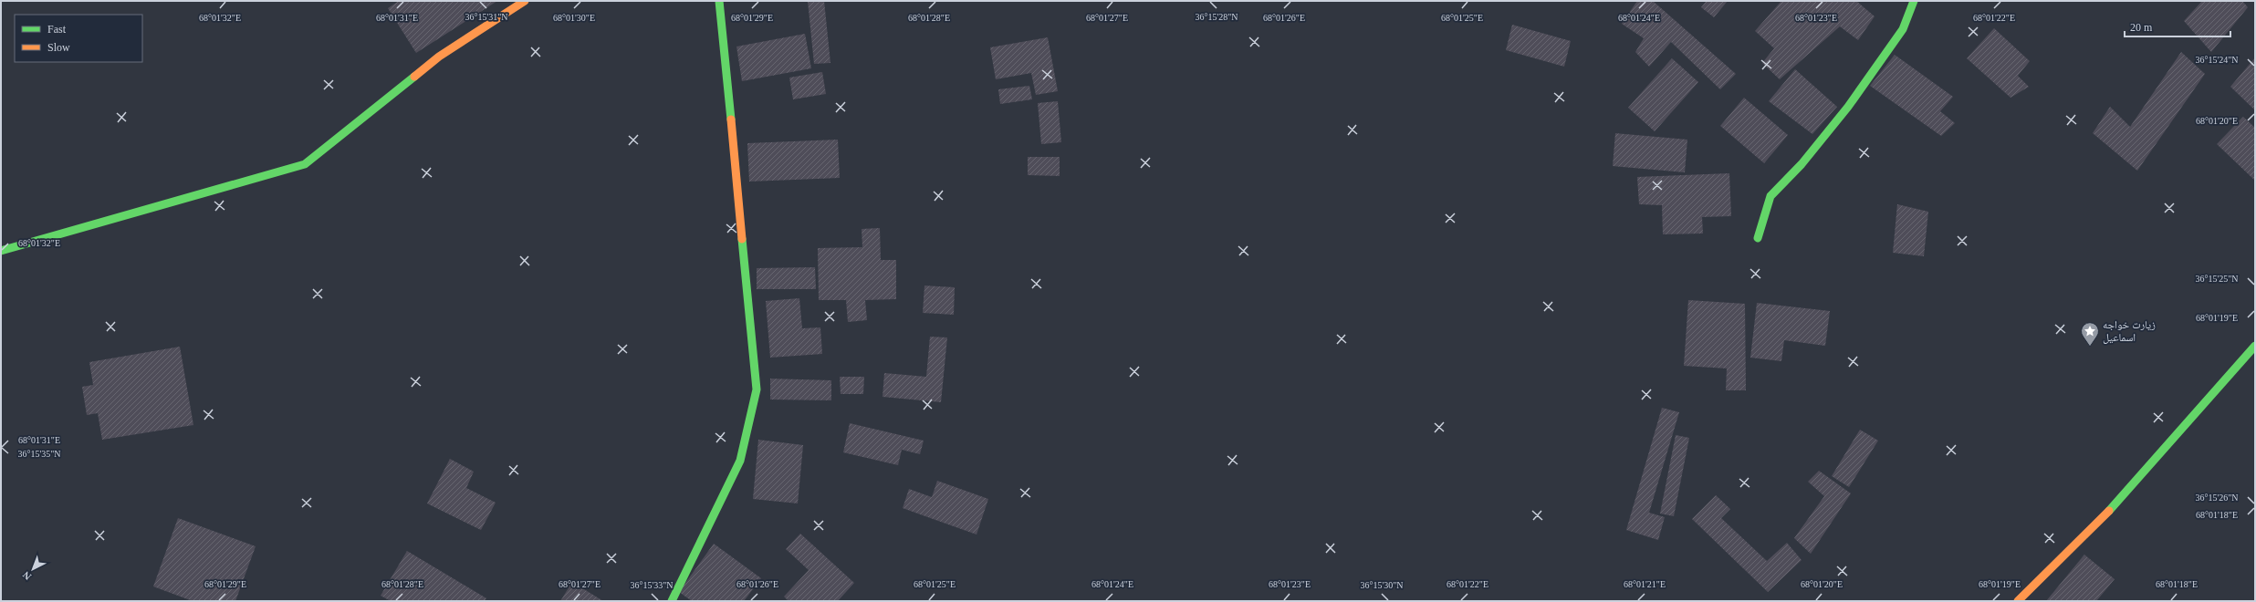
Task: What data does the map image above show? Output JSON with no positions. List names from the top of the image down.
{
  "places": {
    "place": ["زیارت خواجه اسماعیل"]
  },
  "legend": ["Fast", "Slow"],
  "scale_bar": "20 m",
  "north": "bottom left",
  "coordinates": [
    "36°15'31\"N",
    "36°15'28\"N",
    "68°01'32\"E",
    "68°01'31\"E",
    "68°01'29\"E",
    "68°01'28\"E",
    "68°01'26\"E",
    "68°01'25\"E",
    "68°01'24\"E",
    "68°01'23\"E",
    "68°01'22\"E",
    "68°01'30\"E",
    "68°01'27\"E",
    "36°15'24\"N",
    "68°01'20\"E",
    "36°15'25\"N",
    "68°01'19\"E",
    "36°15'35\"N",
    "36°15'26\"N",
    "68°01'18\"E",
    "68°01'21\"E",
    "36°15'33\"N",
    "36°15'30\"N"
  ]
}
